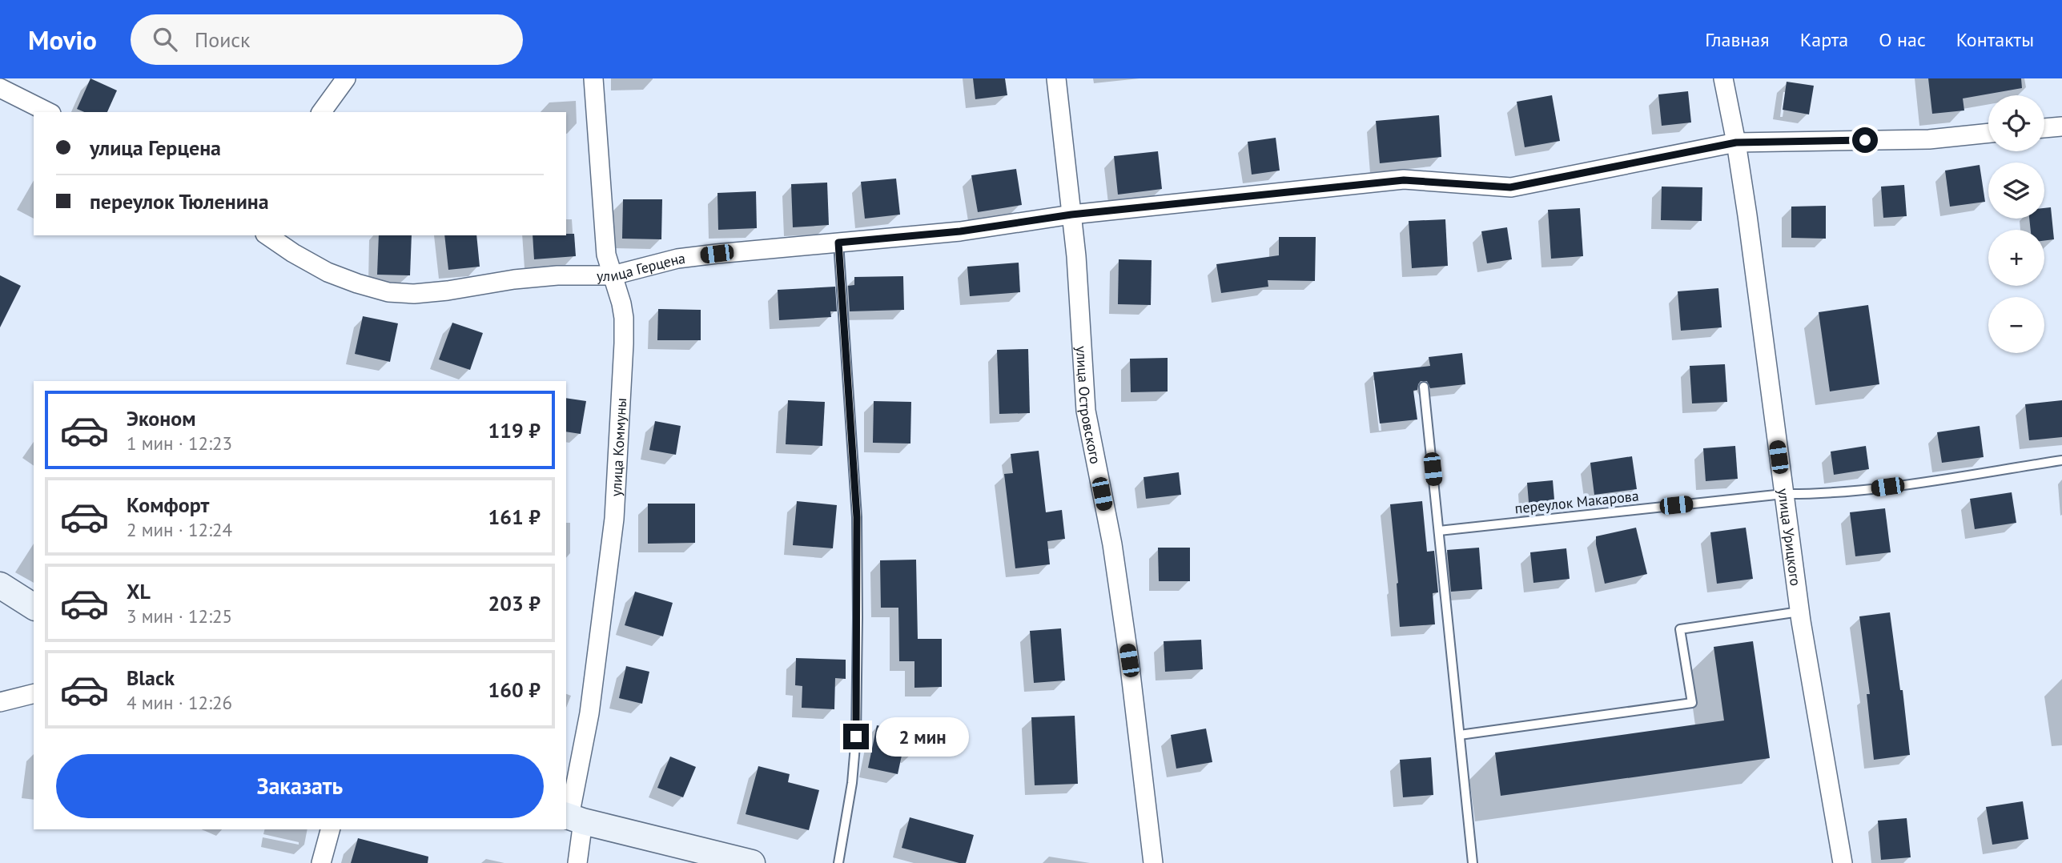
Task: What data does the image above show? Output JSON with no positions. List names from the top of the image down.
{
  "streets": {
    "street": [
      "улица Герцена",
      "улица Островского",
      "улица Коммуны",
      "улица Урицкого"
    ],
    "lane": ["переулок Макарова"]
  },
  "crossings": [
    ["улица Герцена", "улица Островского"],
    ["улица Герцена", "улица Коммуны"],
    ["улица Герцена", "улица Урицкого"],
    ["переулок Макарова", "улица Урицкого"]
  ],
  "page": {
    "header": "Movio",
    "search": "Поиск",
    "nav": [
      "Главная",
      "Карта",
      "О нас",
      "Контакты"
    ],
    "map_buttons": ["+", "−"],
    "banner": ["улица Герцена", "переулок Тюленина"],
    "list": [
      {
        "name": "Эконом",
        "note": "1 мин · 12:23",
        "value": "119 ₽"
      },
      {
        "name": "Комфорт",
        "note": "2 мин · 12:24",
        "value": "161 ₽"
      },
      {
        "name": "XL",
        "note": "3 мин · 12:25",
        "value": "203 ₽"
      },
      {
        "name": "Black",
        "note": "4 мин · 12:26",
        "value": "160 ₽"
      }
    ],
    "bubble": "2 мин",
    "buttons": "Заказать"
  }
}
